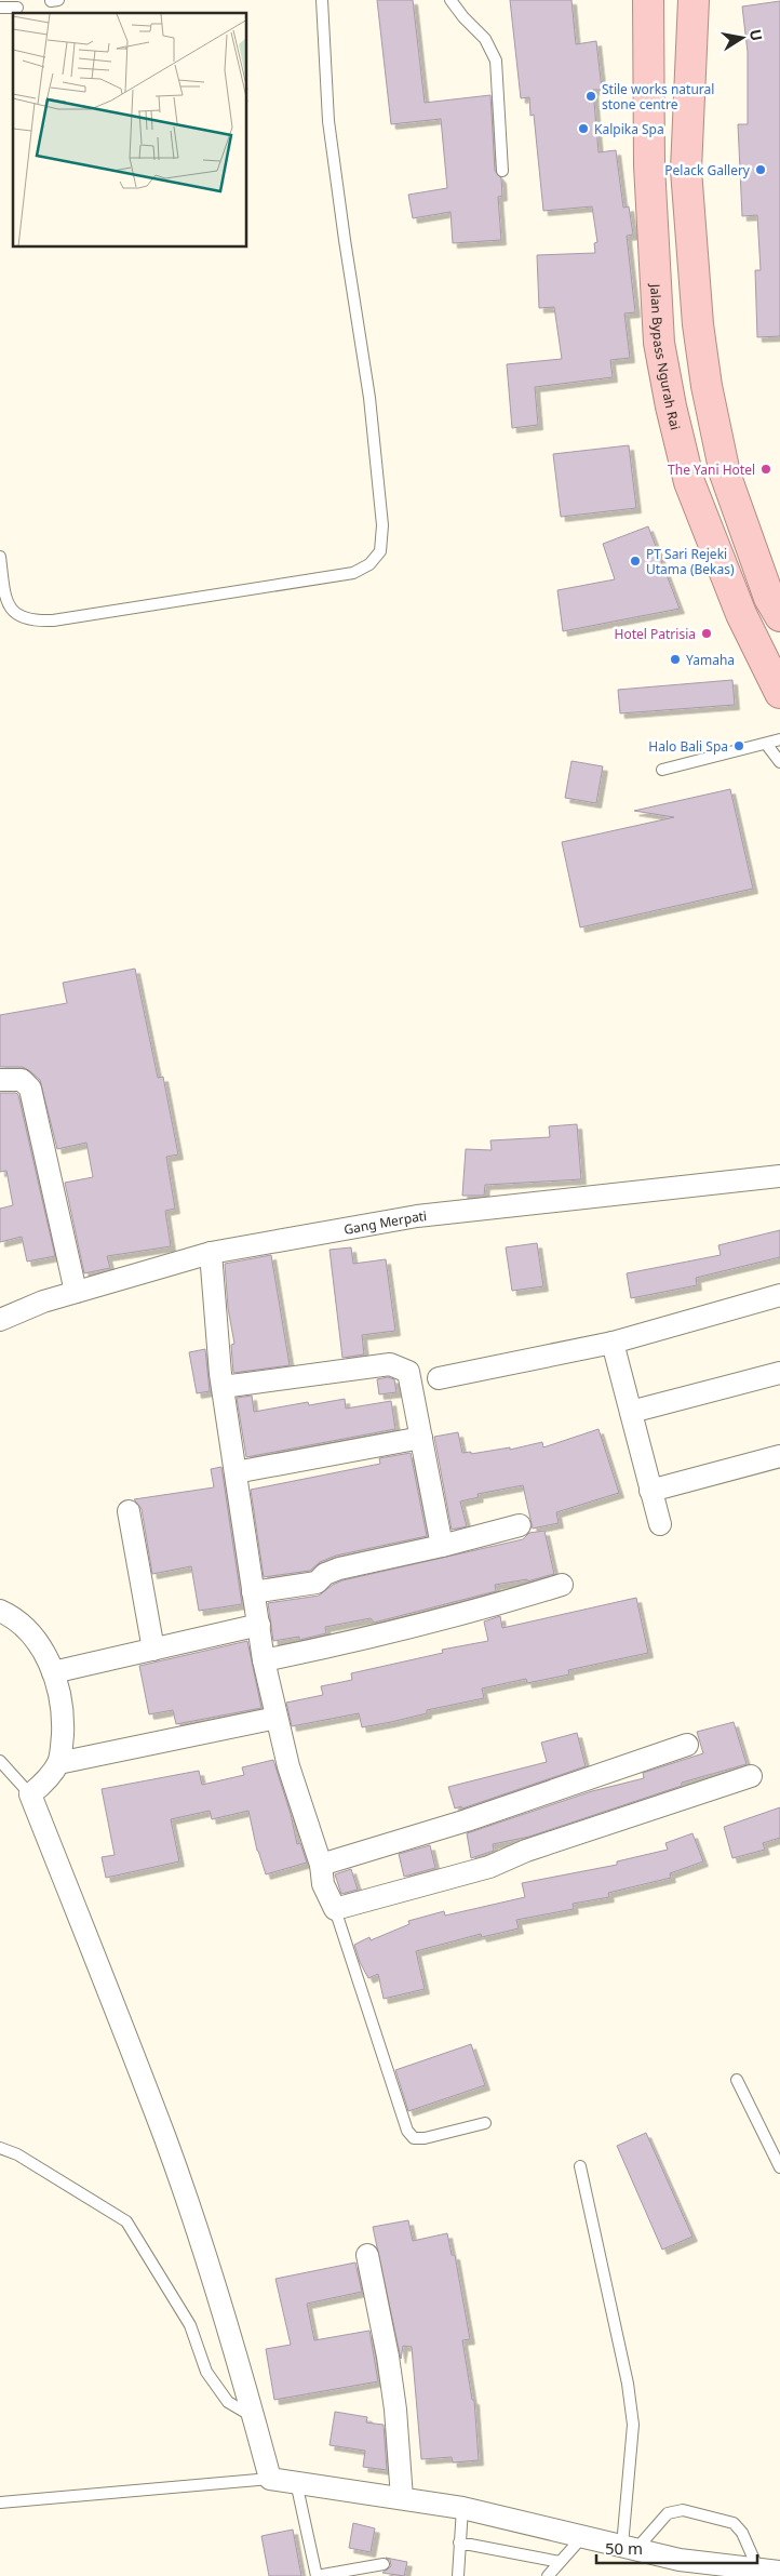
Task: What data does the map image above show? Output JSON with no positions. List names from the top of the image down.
{
  "streets": {
    "highway": ["Jalan Bypass Ngurah Rai"],
    "street": ["Gang Merpati"]
  },
  "places": [
    "Stile works natural stone centre",
    "Kalpika Spa",
    "Pelack Gallery",
    "The Yani Hotel",
    "PT Sari Rejeki Utama (Bekas)",
    "Hotel Patrisia",
    "Yamaha",
    "Halo Bali Spa"
  ],
  "scale_bar": "50 m",
  "north": "right"
}
